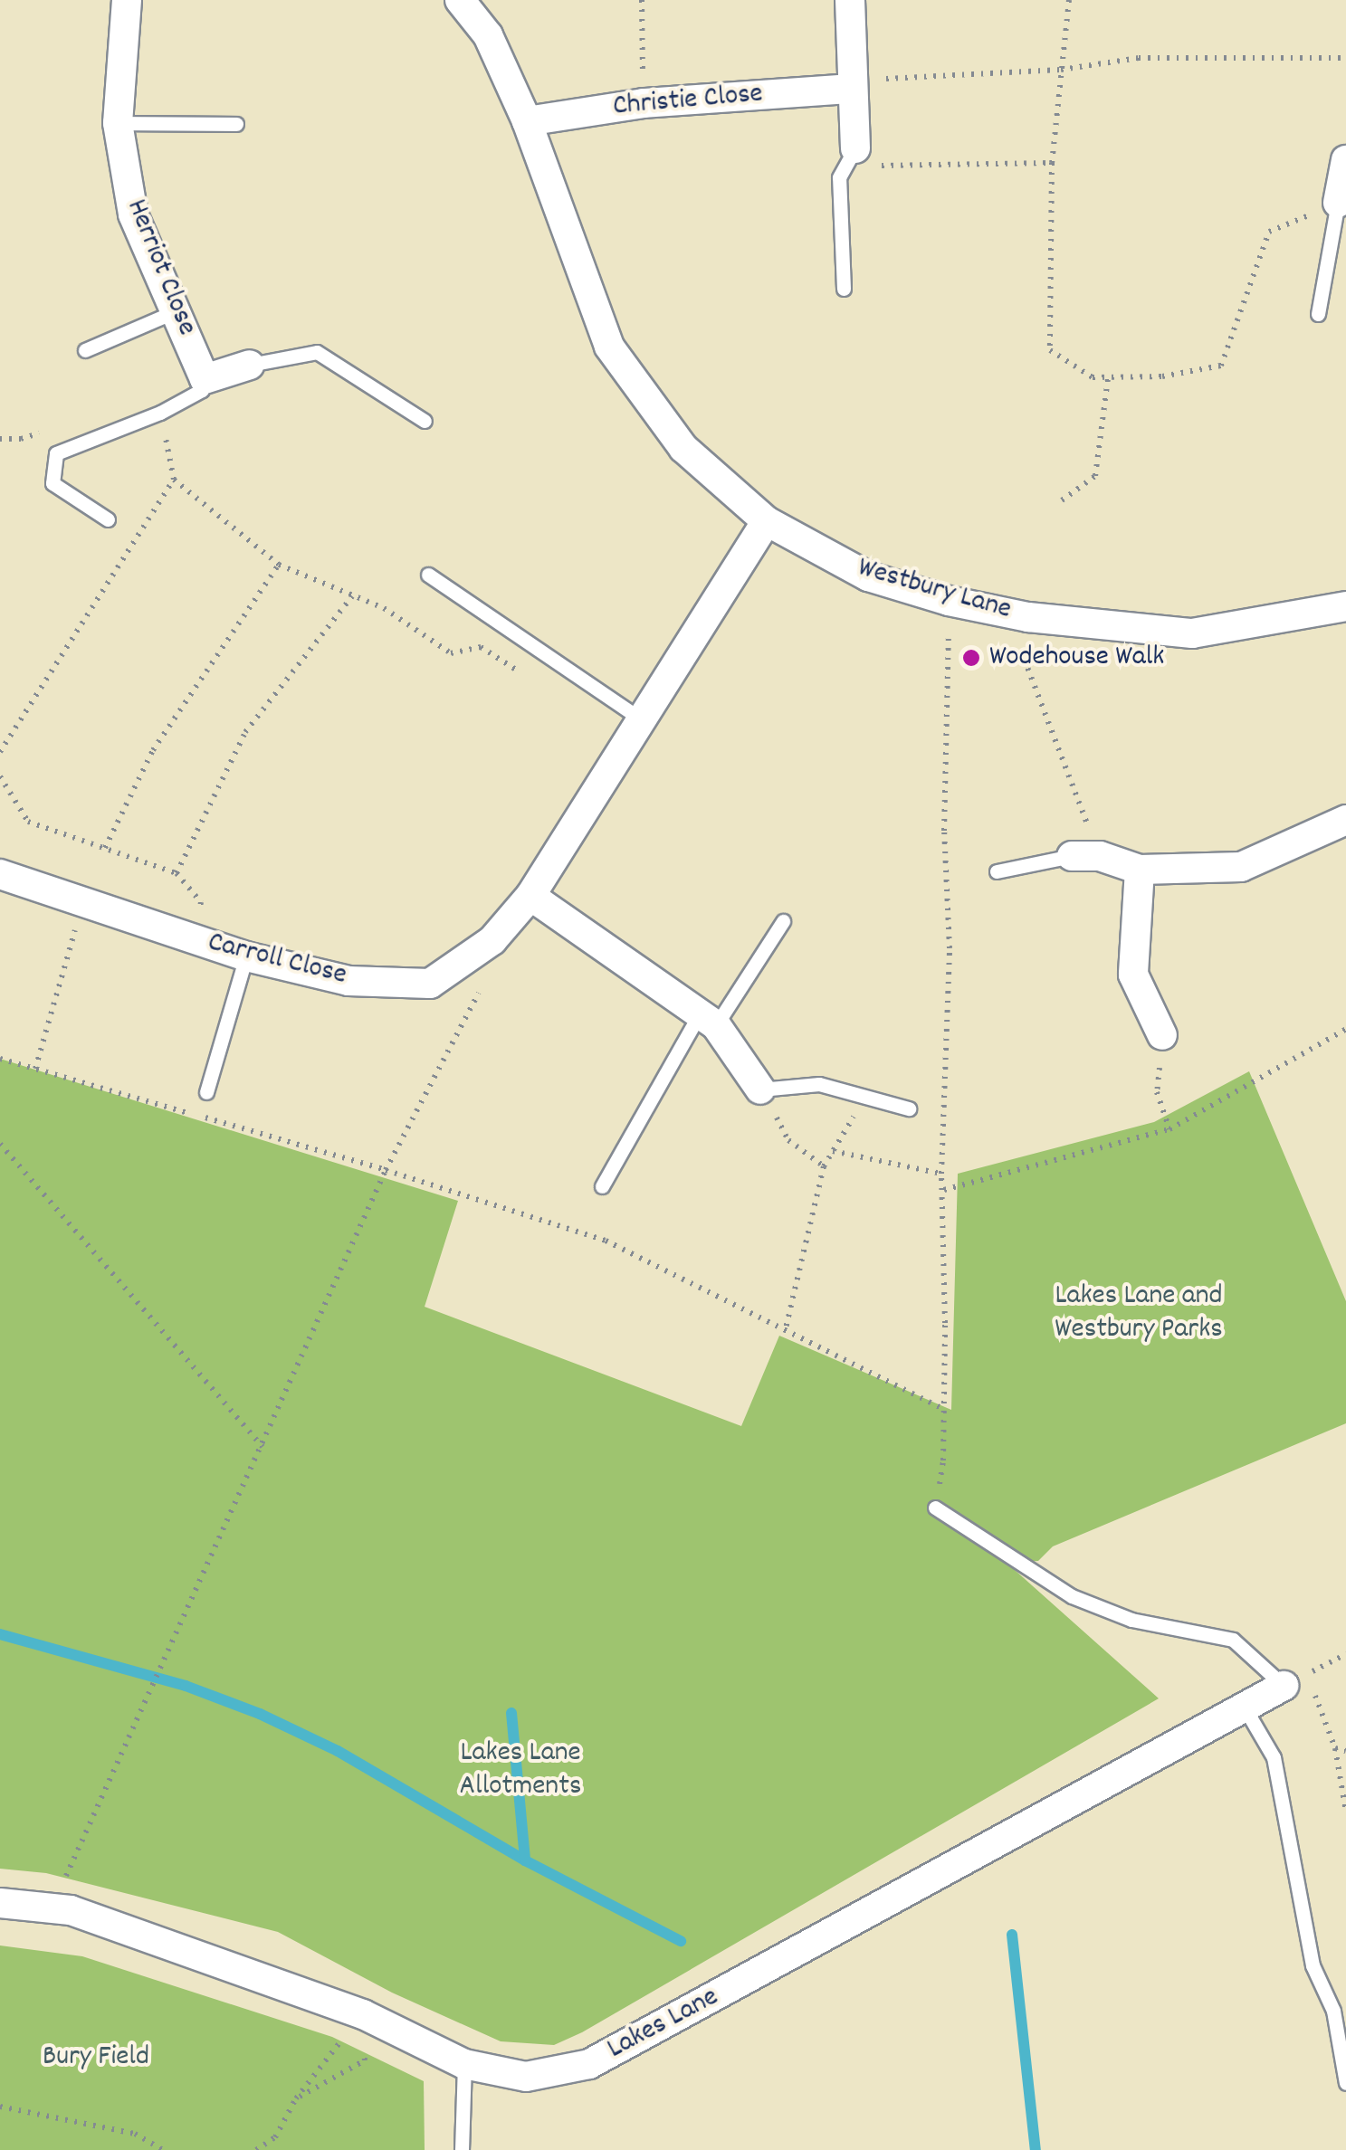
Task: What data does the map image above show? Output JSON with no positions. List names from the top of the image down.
{
  "streets": {
    "street": [
      "Christie Close",
      "Herriot Close",
      "Westbury Lane",
      "Carroll Close",
      "Lakes Lane"
    ]
  },
  "crossings": [
    ["Christie Close", "Westbury Lane"],
    ["Westbury Lane", "Carroll Close"]
  ],
  "parks": ["Lakes Lane and Westbury Parks", "Lakes Lane Allotments", "Bury Field"],
  "places": ["Wodehouse Walk"]
}
